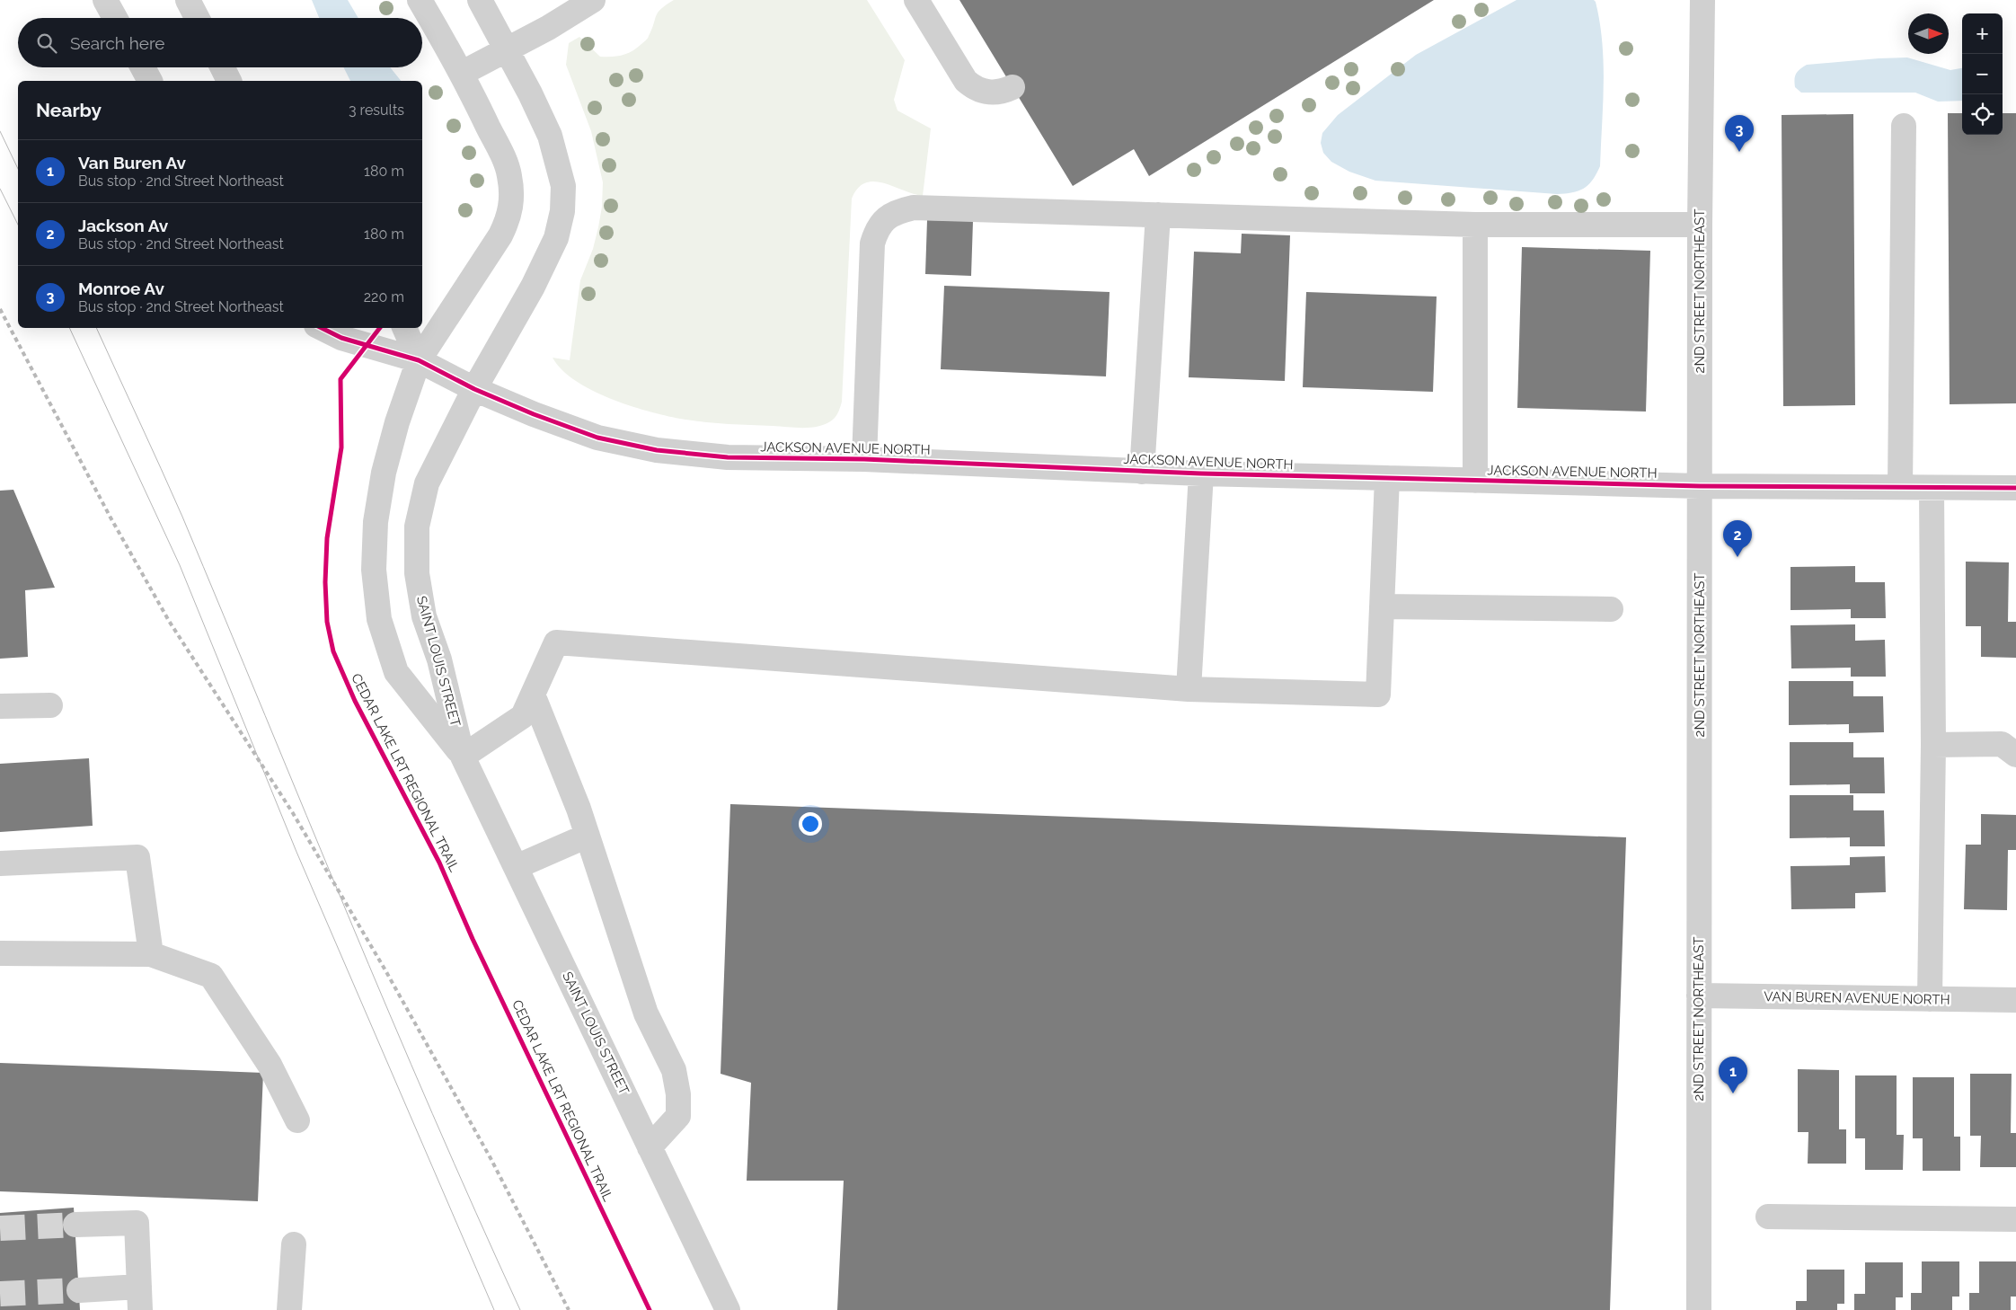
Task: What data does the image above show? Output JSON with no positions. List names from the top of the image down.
{
  "streets": {
    "street": [
      "2ND STREET NORTHEAST",
      "JACKSON AVENUE NORTH",
      "SAINT LOUIS STREET",
      "VAN BUREN AVENUE NORTH"
    ],
    "cycle path": ["CEDAR LAKE LRT REGIONAL TRAIL"]
  },
  "crossings": [
    ["2ND STREET NORTHEAST", "JACKSON AVENUE NORTH"],
    ["2ND STREET NORTHEAST", "VAN BUREN AVENUE NORTH"],
    ["JACKSON AVENUE NORTH", "SAINT LOUIS STREET"]
  ],
  "north": "right",
  "page": {
    "map_buttons": ["+", "−"],
    "search": "Search here",
    "heading": ["Nearby", "3 results"],
    "pins": ["3", "2", "1"],
    "list": [
      {
        "mark": "1",
        "name": "Van Buren Av",
        "note": "Bus stop · 2nd Street Northeast",
        "value": "180 m"
      },
      {
        "mark": "2",
        "name": "Jackson Av",
        "note": "Bus stop · 2nd Street Northeast",
        "value": "180 m"
      },
      {
        "mark": "3",
        "name": "Monroe Av",
        "note": "Bus stop · 2nd Street Northeast",
        "value": "220 m"
      }
    ]
  }
}
